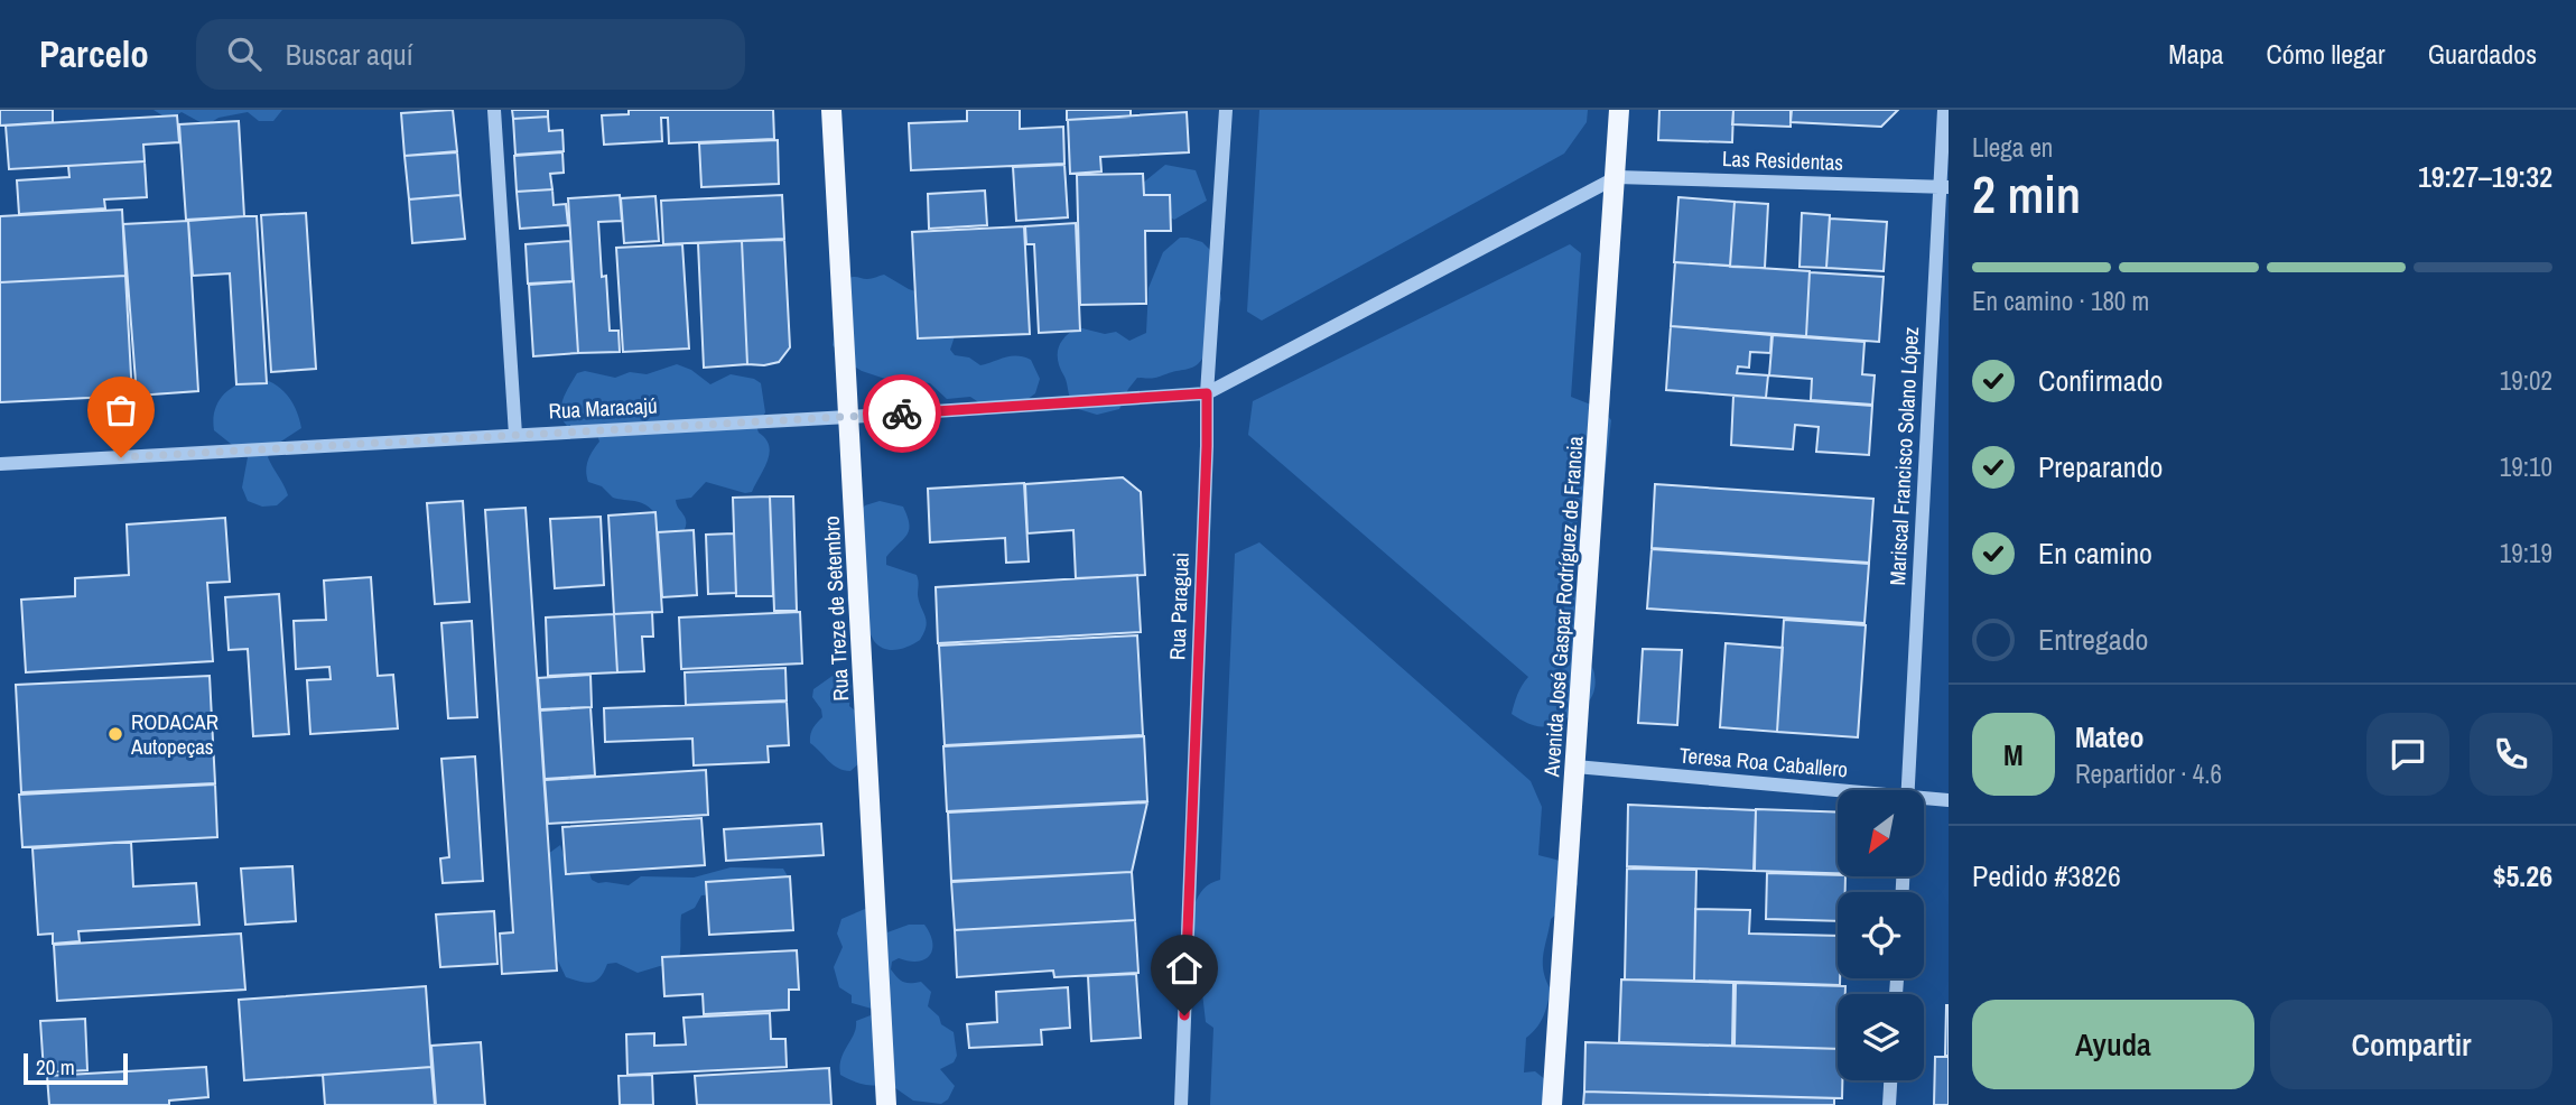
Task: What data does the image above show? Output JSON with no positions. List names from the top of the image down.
{
  "streets": {
    "main road": ["Avenida José Gaspar Rodríguez de Francia", "Rua Treze de Setembro"],
    "street": [
      "Las Residentas",
      "Rua Maracajú",
      "Mariscal Francisco Solano López",
      "Rua Paraguai",
      "Teresa Roa Caballero"
    ]
  },
  "crossings": [
    ["Las Residentas", "Mariscal Francisco Solano López"],
    ["Las Residentas", "Avenida José Gaspar Rodríguez de Francia"],
    ["Rua Maracajú", "Rua Paraguai"],
    ["Rua Maracajú", "Rua Treze de Setembro"],
    ["Avenida José Gaspar Rodríguez de Francia", "Teresa Roa Caballero"]
  ],
  "places": ["RODACAR Autopeças"],
  "scale_bar": "20 m",
  "north": "bottom left",
  "page": {
    "header": "Parcelo",
    "search": "Buscar aquí",
    "nav": ["Mapa", "Cómo llegar", "Guardados"],
    "heading": ["2 min", "Llega en", "19:27–19:32"],
    "panel": [
      "Mateo",
      "Repartidor · 4.6",
      "Pedido #3826",
      "$5.26"
    ],
    "bar": "En camino · 180 m",
    "list": [
      ["Confirmado", "19:02"],
      ["Preparando", "19:10"],
      ["En camino", "19:19"],
      "Entregado"
    ],
    "round": "M",
    "buttons": ["Ayuda", "Compartir"],
    "scale": "20 m"
  }
}
